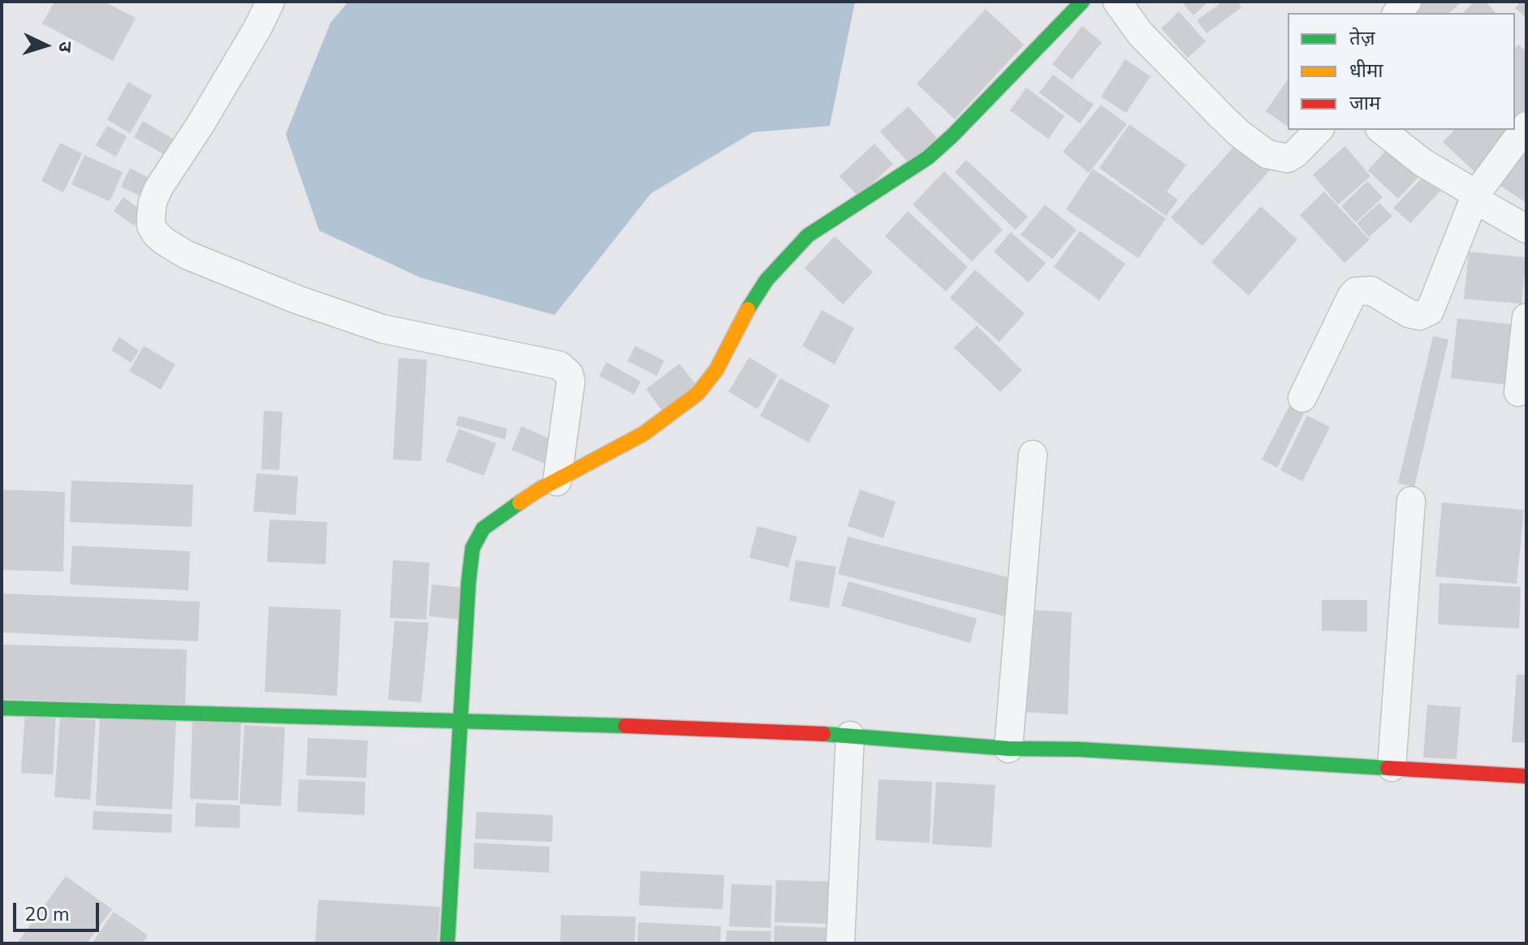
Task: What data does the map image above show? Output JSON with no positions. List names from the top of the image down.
{
  "legend": ["तेज़", "धीमा", "जाम"],
  "scale_bar": "20 m",
  "north": "right"
}
